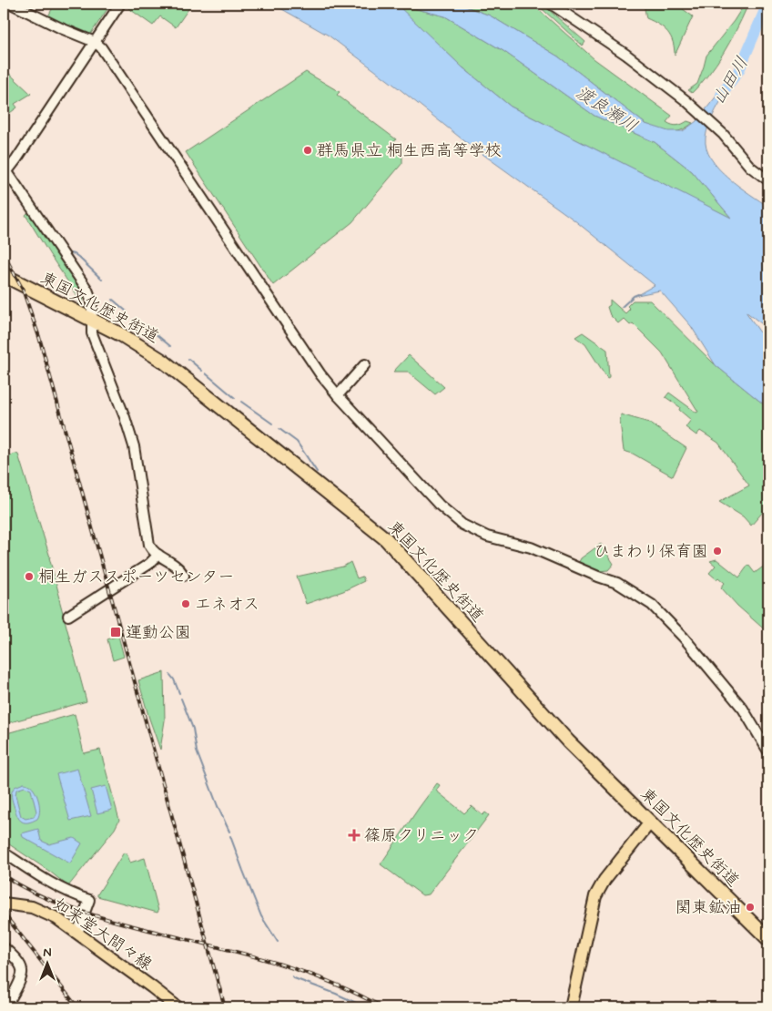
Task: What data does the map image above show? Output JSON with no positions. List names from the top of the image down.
{
  "streets": {
    "highway": ["東国文化歴史街道"],
    "main road": ["如来堂大間々線"]
  },
  "water": ["山田川", "渡良瀬川"],
  "places": {
    "other": [
      "群馬県立 桐生西高等学校",
      "ひまわり保育園",
      "桐生ガススポーツセンター",
      "エネオス",
      "関東鉱油"
    ],
    "transit": ["運動公園"],
    "health": ["篠原クリニック"]
  },
  "north": "top"
}
